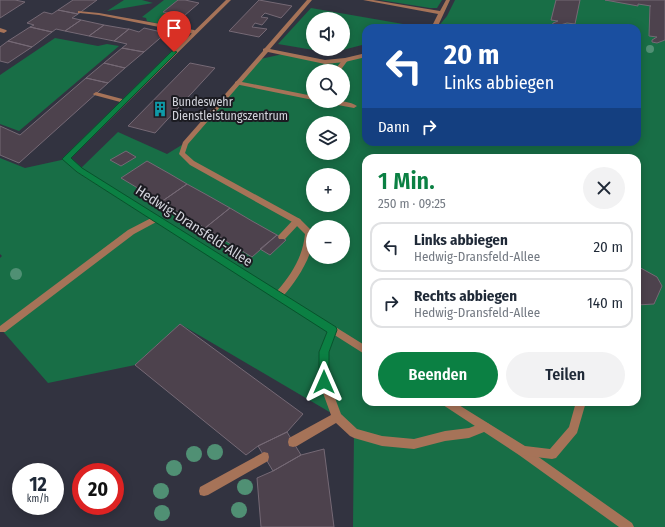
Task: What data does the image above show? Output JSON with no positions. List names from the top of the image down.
{
  "streets": {
    "street": ["Hedwig-Dransfeld-Allee"]
  },
  "places": {
    "building": ["Bundeswehr Dienstleistungszentrum"]
  },
  "page": {
    "map_buttons": ["+", "−"],
    "turn": ["20 m", "Links abbiegen"],
    "then": "Dann",
    "heading": ["1 Min.", "250 m · 09:25"],
    "list": [
      {
        "name": "Links abbiegen",
        "note": "Hedwig-Dransfeld-Allee",
        "value": "20 m"
      },
      {
        "name": "Rechts abbiegen",
        "note": "Hedwig-Dransfeld-Allee",
        "value": "140 m"
      }
    ],
    "buttons": ["Beenden", "Teilen"],
    "speed": "12 km/h",
    "limit": "20"
  }
}
